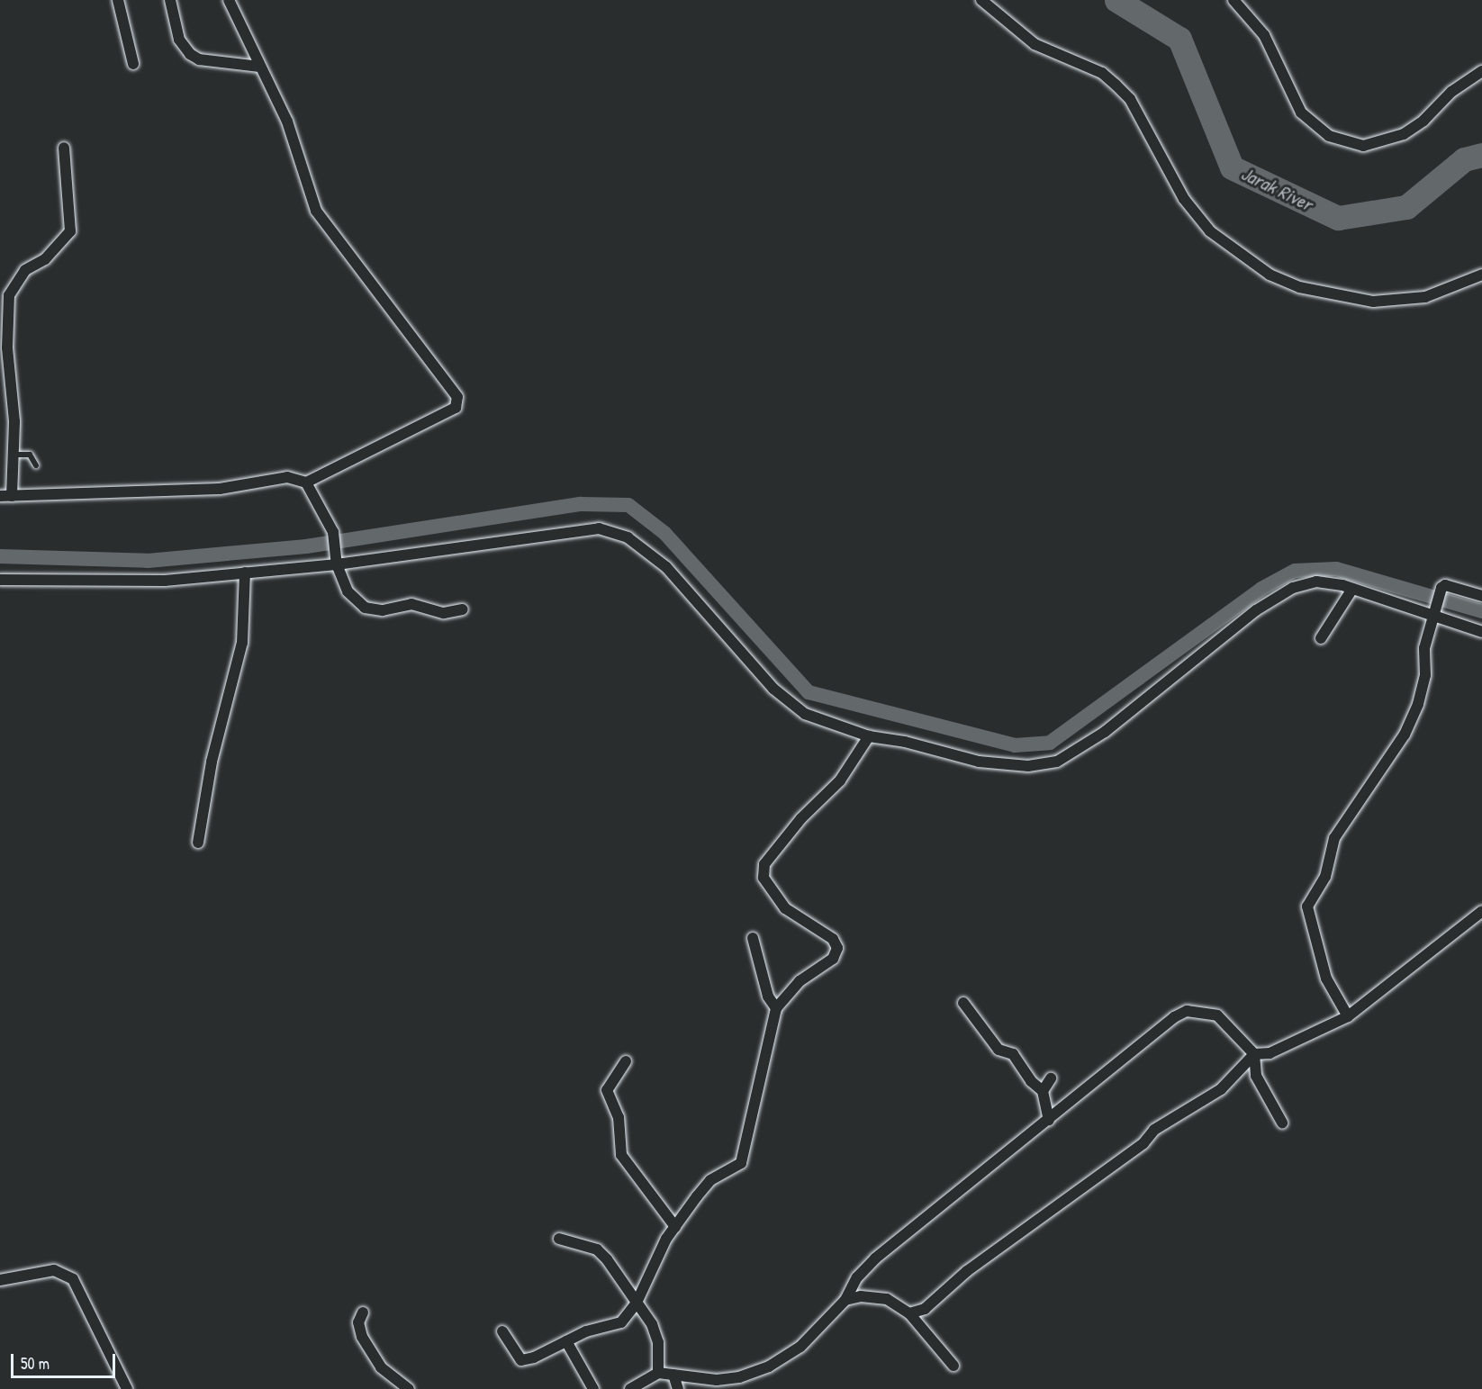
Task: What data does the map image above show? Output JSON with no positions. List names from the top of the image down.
{
  "water": ["Jarak River"],
  "scale_bar": "50 m"
}
